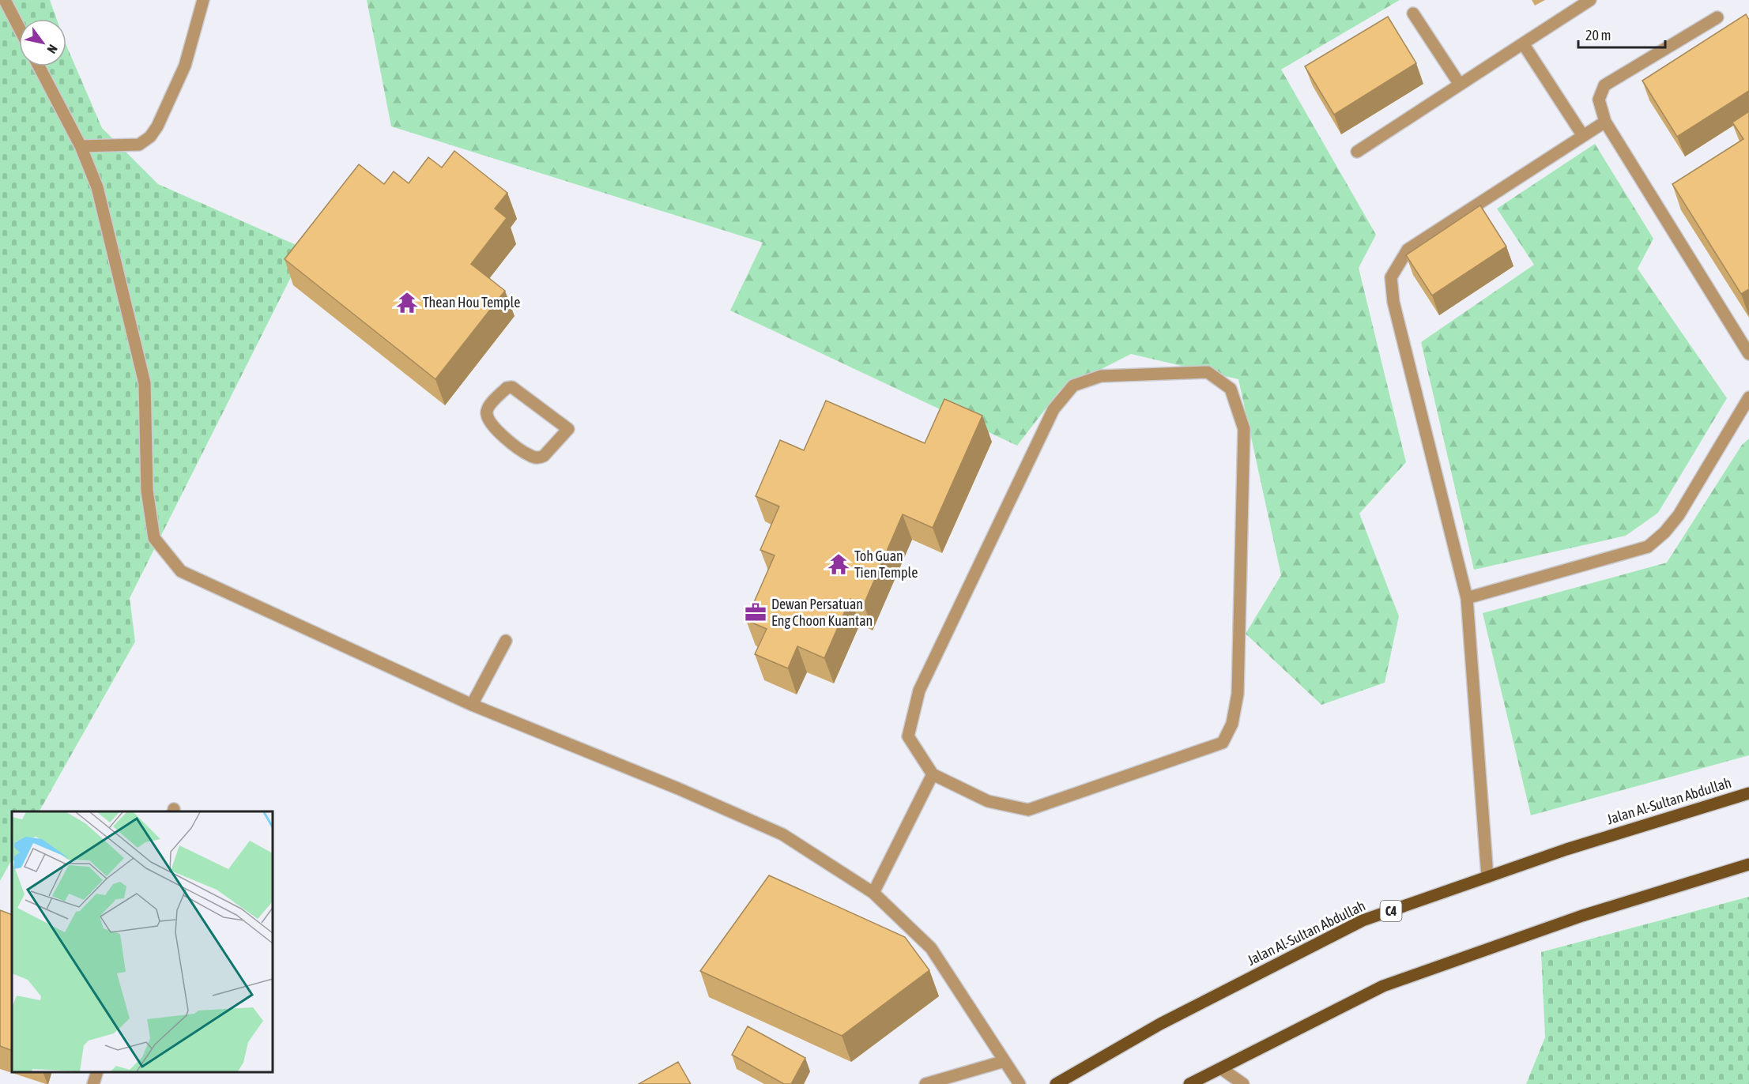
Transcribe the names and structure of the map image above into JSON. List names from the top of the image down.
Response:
{
  "streets": {
    "main road": ["Jalan Al-Sultan Abdullah", "C4"]
  },
  "places": {
    "temple": ["Thean Hou Temple", "Toh Guan Tien Temple"],
    "office": ["Dewan Persatuan Eng Choon Kuantan"]
  },
  "scale_bar": "20 m",
  "north": "bottom right"
}
